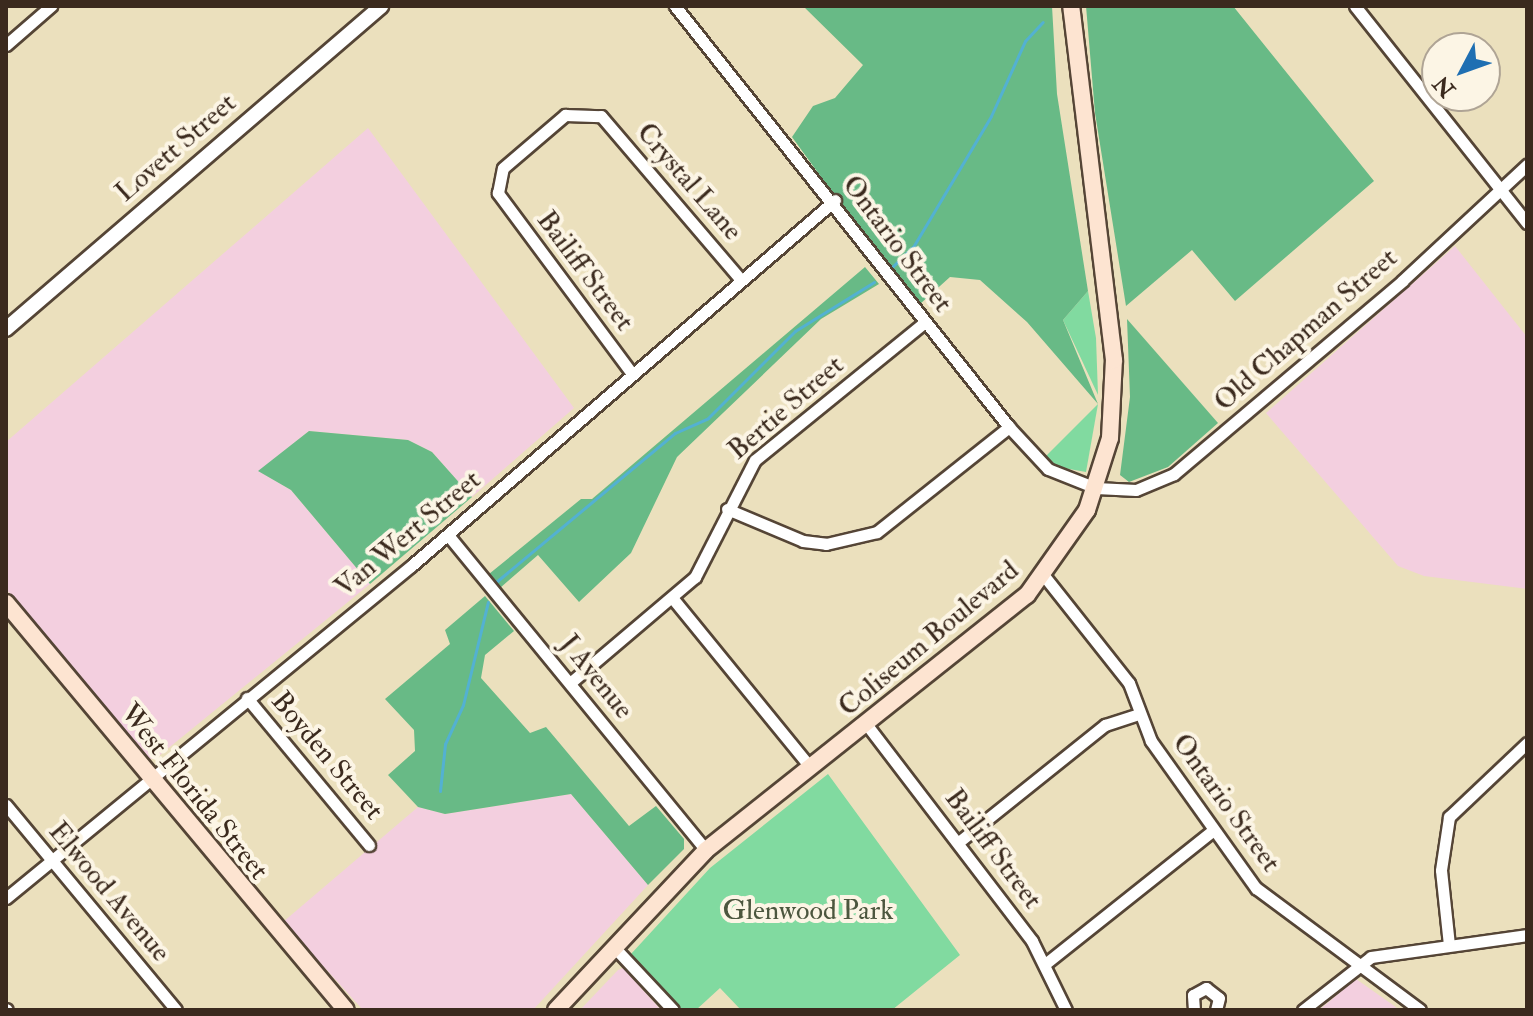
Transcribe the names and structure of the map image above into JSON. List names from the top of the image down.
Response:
{
  "streets": {
    "main road": ["Coliseum Boulevard", "West Florida Street"],
    "street": [
      "Lovett Street",
      "Crystal Lane",
      "Ontario Street",
      "Bailiff Street",
      "Old Chapman Street",
      "Bertie Street",
      "Van Wert Street",
      "J Avenue",
      "Boyden Street",
      "Elwood Avenue"
    ]
  },
  "crossings": [
    ["Crystal Lane", "Bailiff Street"],
    ["Crystal Lane", "Van Wert Street"],
    ["Ontario Street", "Old Chapman Street"],
    ["Ontario Street", "Bertie Street"],
    ["Ontario Street", "Van Wert Street"],
    ["Ontario Street", "Coliseum Boulevard"],
    ["Bailiff Street", "Van Wert Street"],
    ["Bailiff Street", "Coliseum Boulevard"],
    ["Old Chapman Street", "Coliseum Boulevard"],
    ["Bertie Street", "J Avenue"],
    ["Van Wert Street", "J Avenue"],
    ["Van Wert Street", "Boyden Street"],
    ["Van Wert Street", "West Florida Street"],
    ["Van Wert Street", "Elwood Avenue"],
    ["Coliseum Boulevard", "J Avenue"]
  ],
  "parks": ["Glenwood Park"],
  "north": "bottom left"
}
